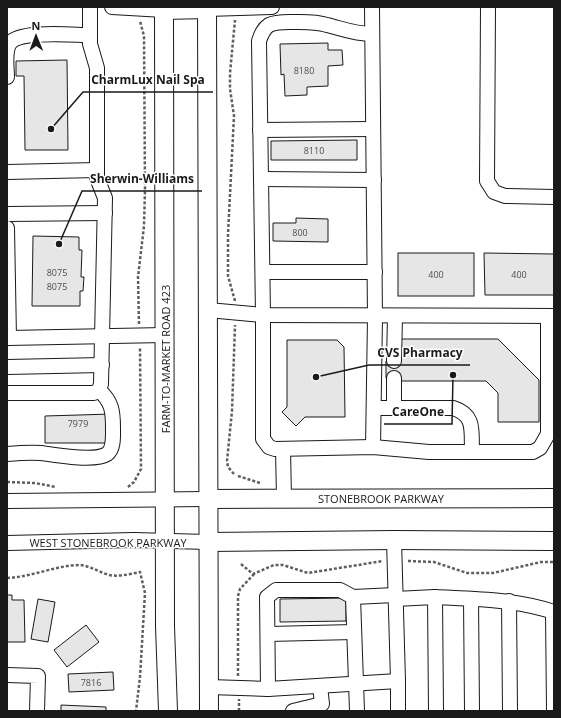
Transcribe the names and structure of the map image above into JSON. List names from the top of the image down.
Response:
{
  "streets": {
    "main road": ["FARM-TO-MARKET ROAD 423", "STONEBROOK PARKWAY"],
    "street": ["WEST STONEBROOK PARKWAY"]
  },
  "crossings": [
    ["FARM-TO-MARKET ROAD 423", "WEST STONEBROOK PARKWAY"]
  ],
  "places": [
    "CharmLux Nail Spa",
    "Sherwin-Williams",
    "CareOne",
    "CVS Pharmacy"
  ],
  "house_numbers": [
    "8180",
    "8110",
    "800",
    "8075",
    "400",
    "400",
    "8075",
    "7979",
    "7816"
  ],
  "north": "top"
}
